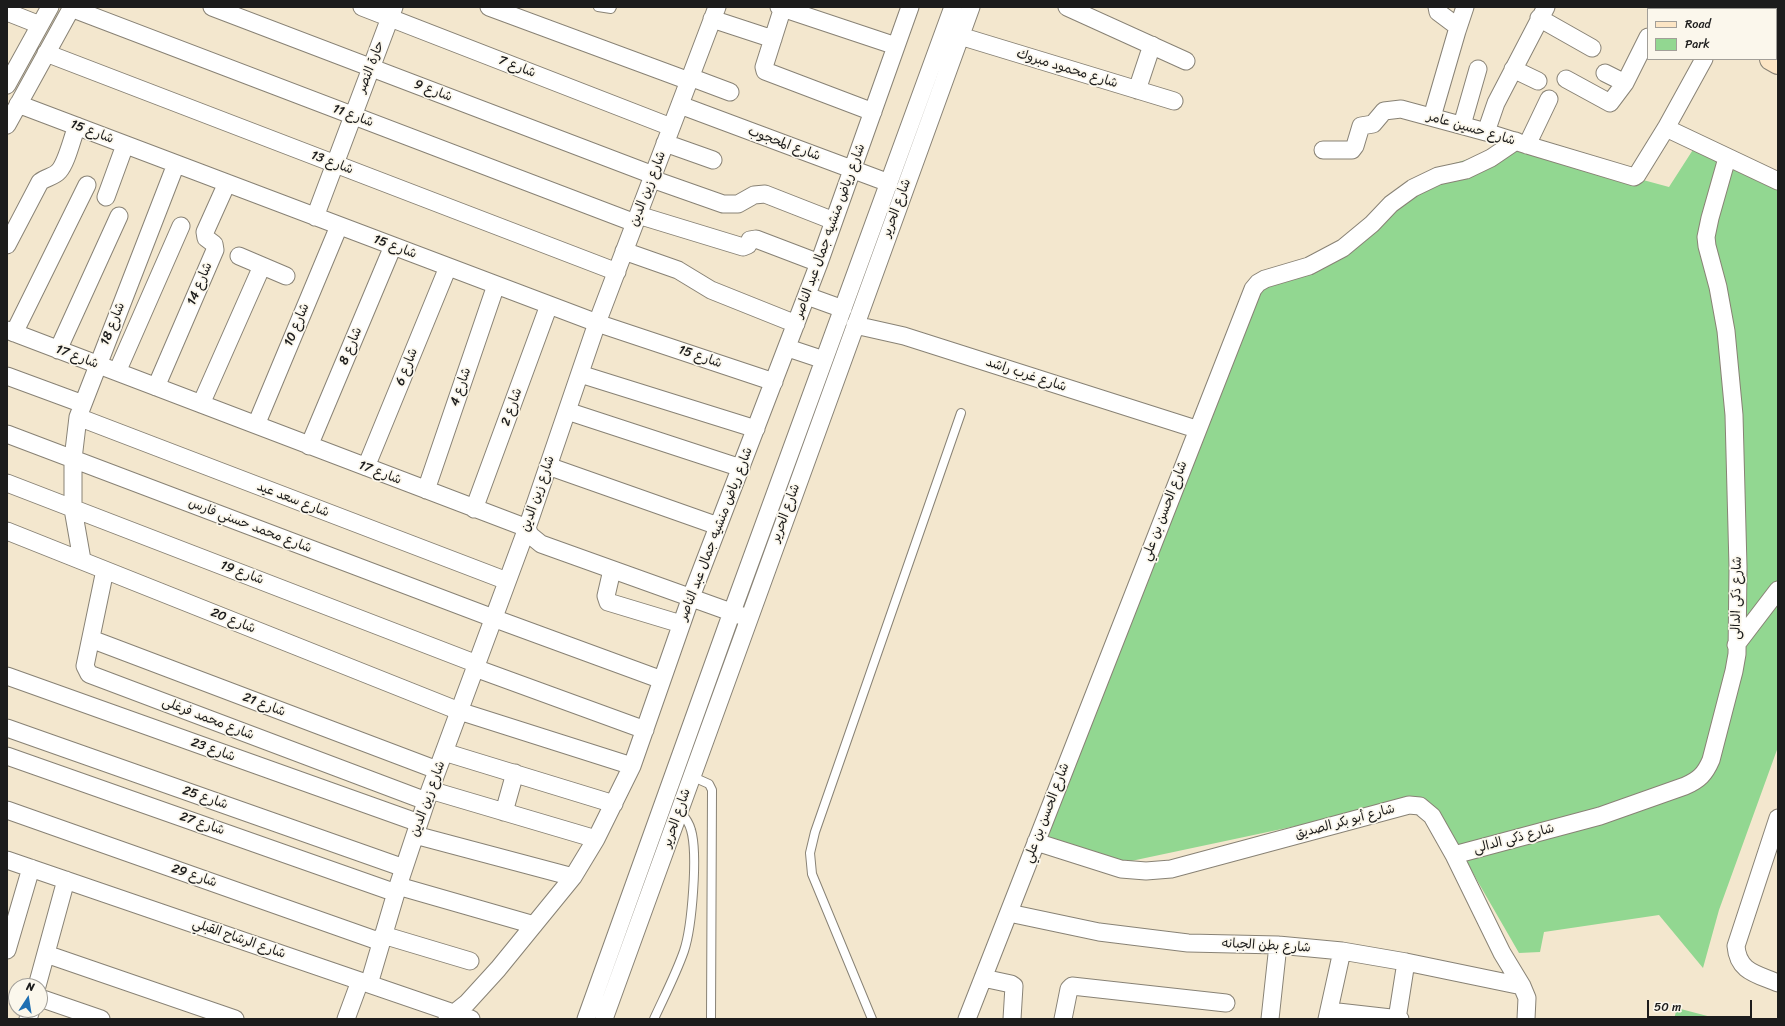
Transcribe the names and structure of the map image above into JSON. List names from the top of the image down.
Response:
{
  "streets": {
    "street": [
      "حارة النصر",
      "شارع 7",
      "شارع محمود مبروك",
      "شارع 9",
      "شارع 11",
      "شارع حسين عامر",
      "شارع 15",
      "شارع المحجوب",
      "شارع 13",
      "شارع زين الدين",
      "شارع الحرير",
      "شارع رياض منشيه جمال عبد الناصر",
      "شارع 14",
      "شارع 18",
      "شارع 10",
      "شارع 8",
      "شارع 17",
      "شارع 6",
      "شارع غرب راشد",
      "شارع 4",
      "شارع 2",
      "شارع سعد عيد",
      "شارع الحسن بن علي",
      "شارع محمد حسني فارس",
      "شارع 19",
      "شارع ذكى الدالى",
      "شارع 20",
      "شارع 21",
      "شارع محمد فرغلى",
      "شارع 23",
      "شارع 25",
      "شارع أبو بكر الصديق",
      "شارع 27",
      "شارع 29",
      "شارع الرشاح القبلي",
      "شارع بطن الجبانه"
    ]
  },
  "crossings": [
    ["حارة النصر", "شارع 7"],
    ["حارة النصر", "شارع 9"],
    ["حارة النصر", "شارع 11"],
    ["حارة النصر", "شارع 15"],
    ["حارة النصر", "شارع 13"],
    ["شارع 7", "شارع زين الدين"],
    ["شارع محمود مبروك", "شارع الحرير"],
    ["شارع 9", "شارع زين الدين"],
    ["شارع 9", "شارع رياض منشيه جمال عبد الناصر"],
    ["شارع 11", "شارع زين الدين"],
    ["شارع 11", "شارع رياض منشيه جمال عبد الناصر"],
    ["شارع حسين عامر", "شارع الحسن بن علي"],
    ["شارع 15", "شارع زين الدين"],
    ["شارع 15", "شارع رياض منشيه جمال عبد الناصر"],
    ["شارع 15", "شارع 14"],
    ["شارع 15", "شارع 18"],
    ["شارع 15", "شارع 10"],
    ["شارع 15", "شارع 8"],
    ["شارع 15", "شارع 6"],
    ["شارع 15", "شارع 4"],
    ["شارع 15", "شارع 2"],
    ["شارع المحجوب", "شارع زين الدين"],
    ["شارع المحجوب", "شارع الحرير"],
    ["شارع المحجوب", "شارع رياض منشيه جمال عبد الناصر"],
    ["شارع 13", "شارع زين الدين"],
    ["شارع زين الدين", "شارع 17"],
    ["شارع زين الدين", "شارع سعد عيد"],
    ["شارع زين الدين", "شارع محمد حسني فارس"],
    ["شارع زين الدين", "شارع 19"],
    ["شارع زين الدين", "شارع 20"],
    ["شارع زين الدين", "شارع 21"],
    ["شارع زين الدين", "شارع محمد فرغلى"],
    ["شارع زين الدين", "شارع 23"],
    ["شارع زين الدين", "شارع 25"],
    ["شارع زين الدين", "شارع 27"],
    ["شارع زين الدين", "شارع 29"],
    ["شارع زين الدين", "شارع الرشاح القبلي"],
    ["شارع الحرير", "شارع 17"],
    ["شارع الحرير", "شارع غرب راشد"],
    ["شارع رياض منشيه جمال عبد الناصر", "شارع 17"],
    ["شارع رياض منشيه جمال عبد الناصر", "شارع محمد حسني فارس"],
    ["شارع رياض منشيه جمال عبد الناصر", "شارع 19"],
    ["شارع رياض منشيه جمال عبد الناصر", "شارع 20"],
    ["شارع رياض منشيه جمال عبد الناصر", "شارع محمد فرغلى"],
    ["شارع رياض منشيه جمال عبد الناصر", "شارع 23"],
    ["شارع رياض منشيه جمال عبد الناصر", "شارع 27"],
    ["شارع رياض منشيه جمال عبد الناصر", "شارع الرشاح القبلي"],
    ["شارع 14", "شارع 17"],
    ["شارع 18", "شارع 17"],
    ["شارع 18", "شارع سعد عيد"],
    ["شارع 18", "شارع محمد حسني فارس"],
    ["شارع 18", "شارع 19"],
    ["شارع 18", "شارع 20"],
    ["شارع 10", "شارع 17"],
    ["شارع 8", "شارع 17"],
    ["شارع 17", "شارع 6"],
    ["شارع 17", "شارع 4"],
    ["شارع 17", "شارع 2"],
    ["شارع غرب راشد", "شارع الحسن بن علي"],
    ["شارع الحسن بن علي", "شارع أبو بكر الصديق"],
    ["شارع الحسن بن علي", "شارع بطن الجبانه"],
    ["شارع ذكى الدالى", "شارع أبو بكر الصديق"],
    ["شارع 20", "شارع محمد فرغلى"],
    ["شارع 21", "شارع محمد فرغلى"],
    ["شارع أبو بكر الصديق", "شارع بطن الجبانه"]
  ],
  "legend": ["Road", "Park"],
  "scale_bar": "50 m",
  "north": "top"
}
